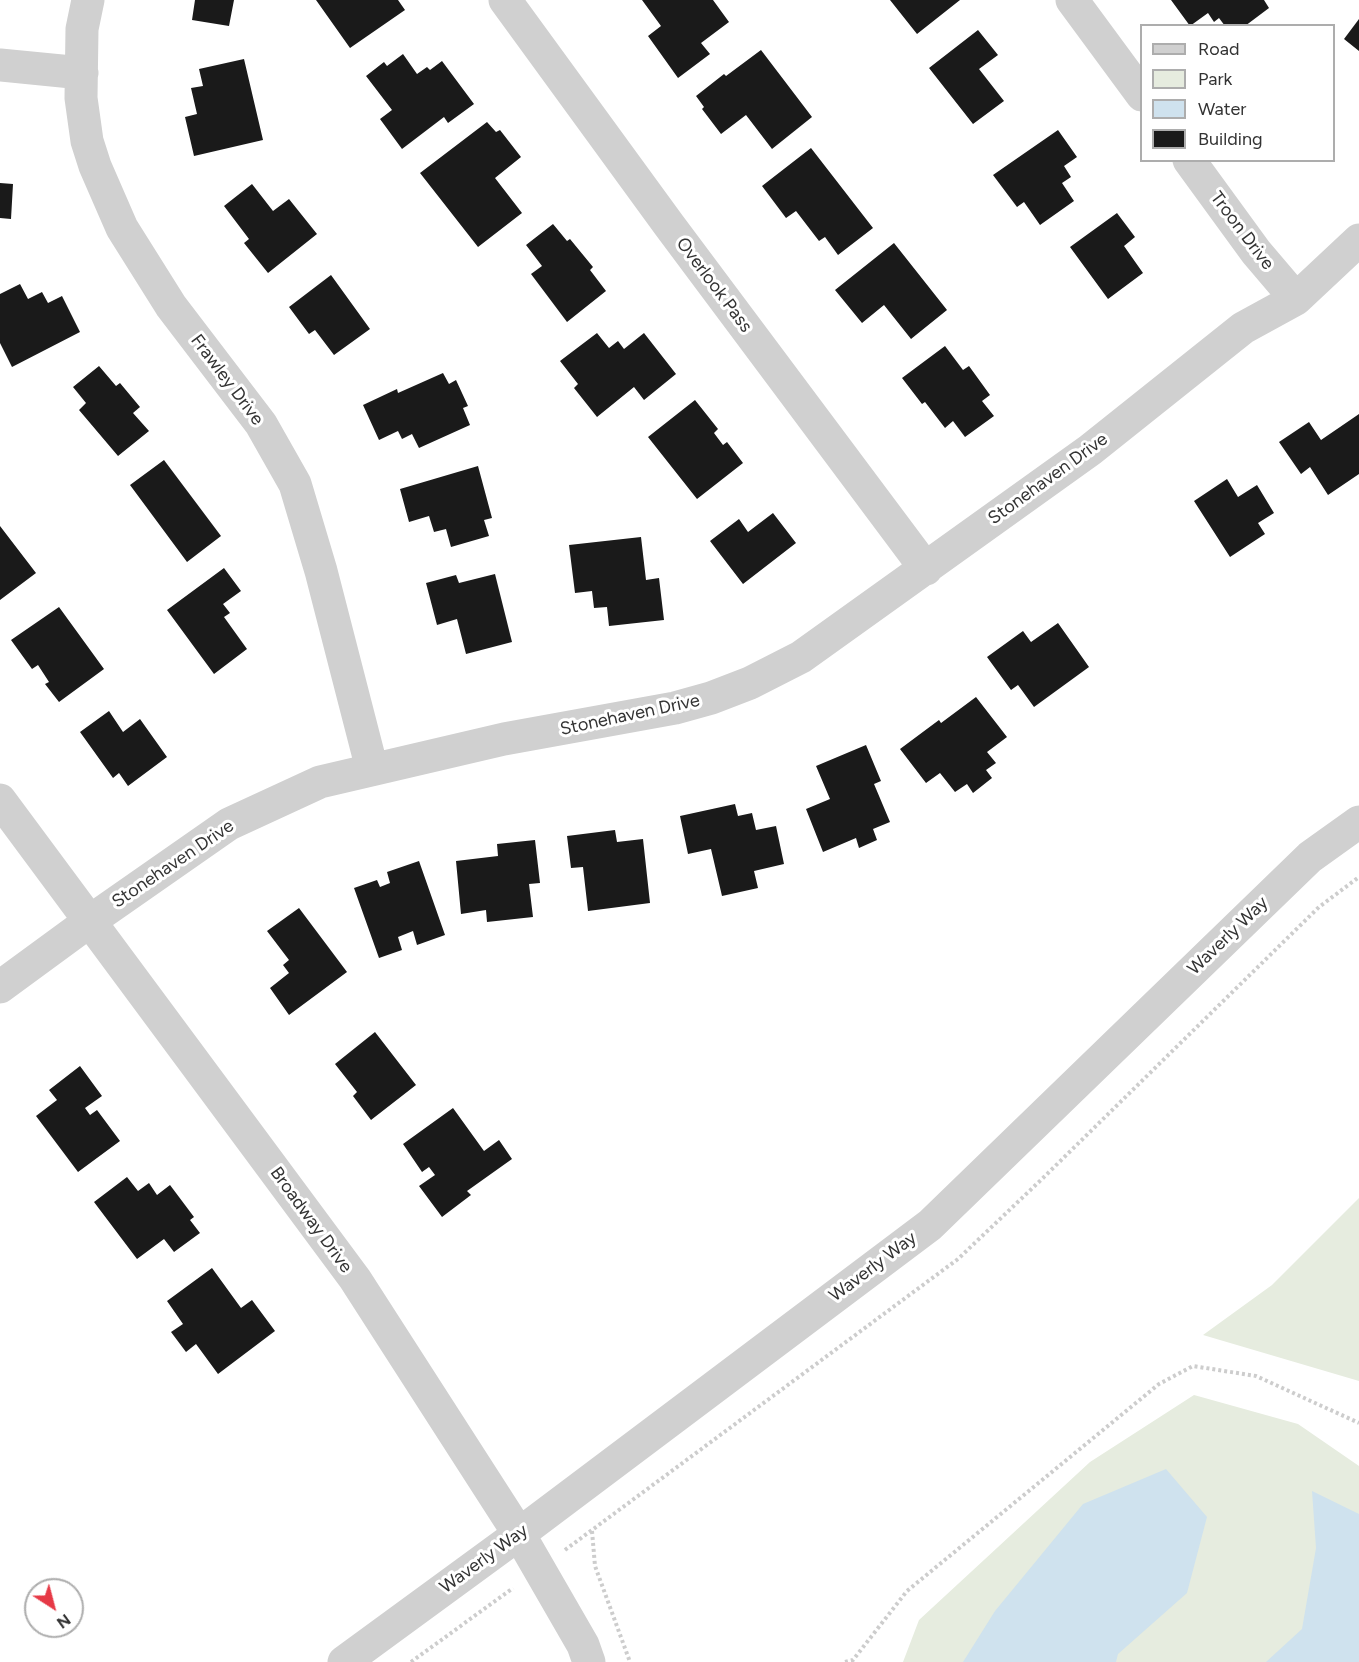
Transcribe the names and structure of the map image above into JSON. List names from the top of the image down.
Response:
{
  "streets": {
    "street": [
      "Troon Drive",
      "Overlook Pass",
      "Frawley Drive",
      "Stonehaven Drive",
      "Waverly Way",
      "Broadway Drive"
    ]
  },
  "crossings": [
    ["Troon Drive", "Stonehaven Drive"],
    ["Overlook Pass", "Stonehaven Drive"],
    ["Frawley Drive", "Stonehaven Drive"],
    ["Stonehaven Drive", "Broadway Drive"],
    ["Waverly Way", "Broadway Drive"]
  ],
  "legend": [
    "Road",
    "Park",
    "Water",
    "Building"
  ],
  "north": "bottom right"
}
